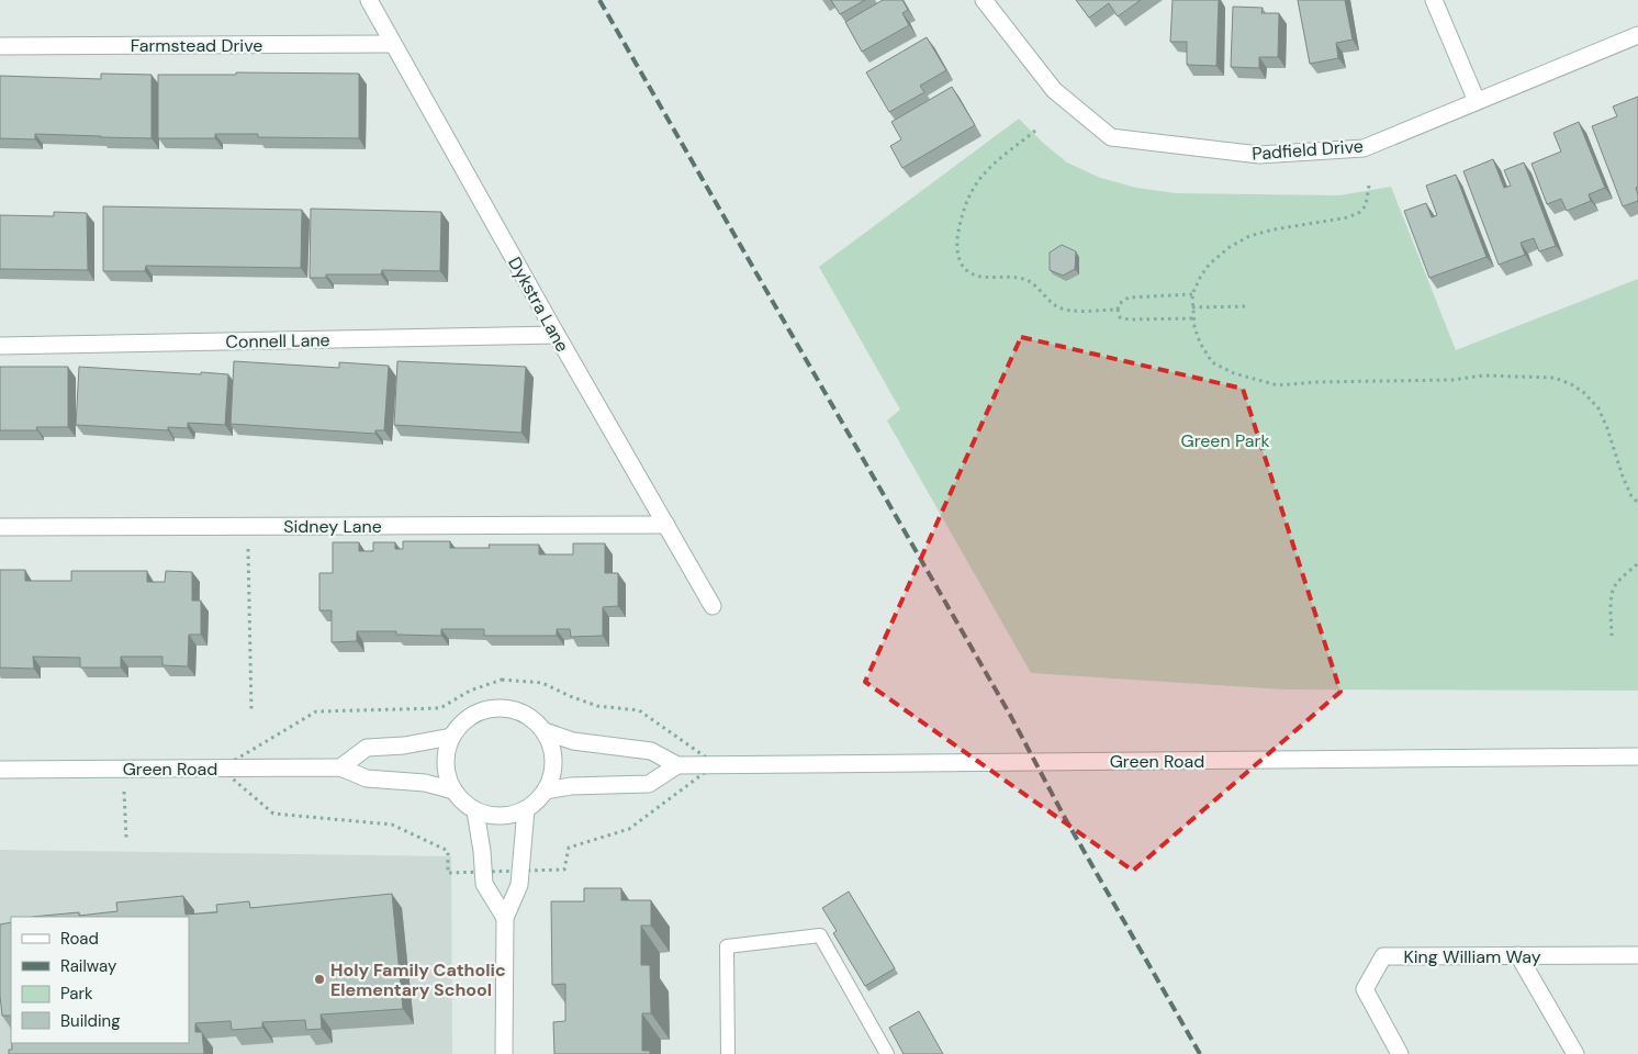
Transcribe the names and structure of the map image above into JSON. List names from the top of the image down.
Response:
{
  "streets": {
    "street": [
      "Farmstead Drive",
      "Padfield Drive",
      "Dykstra Lane",
      "Connell Lane",
      "Sidney Lane",
      "Green Road",
      "King William Way"
    ]
  },
  "crossings": [
    ["Farmstead Drive", "Dykstra Lane"],
    ["Dykstra Lane", "Connell Lane"],
    ["Dykstra Lane", "Sidney Lane"]
  ],
  "parks": ["Green Park"],
  "places": ["Holy Family Catholic Elementary School"],
  "legend": [
    "Road",
    "Railway",
    "Park",
    "Building"
  ]
}
